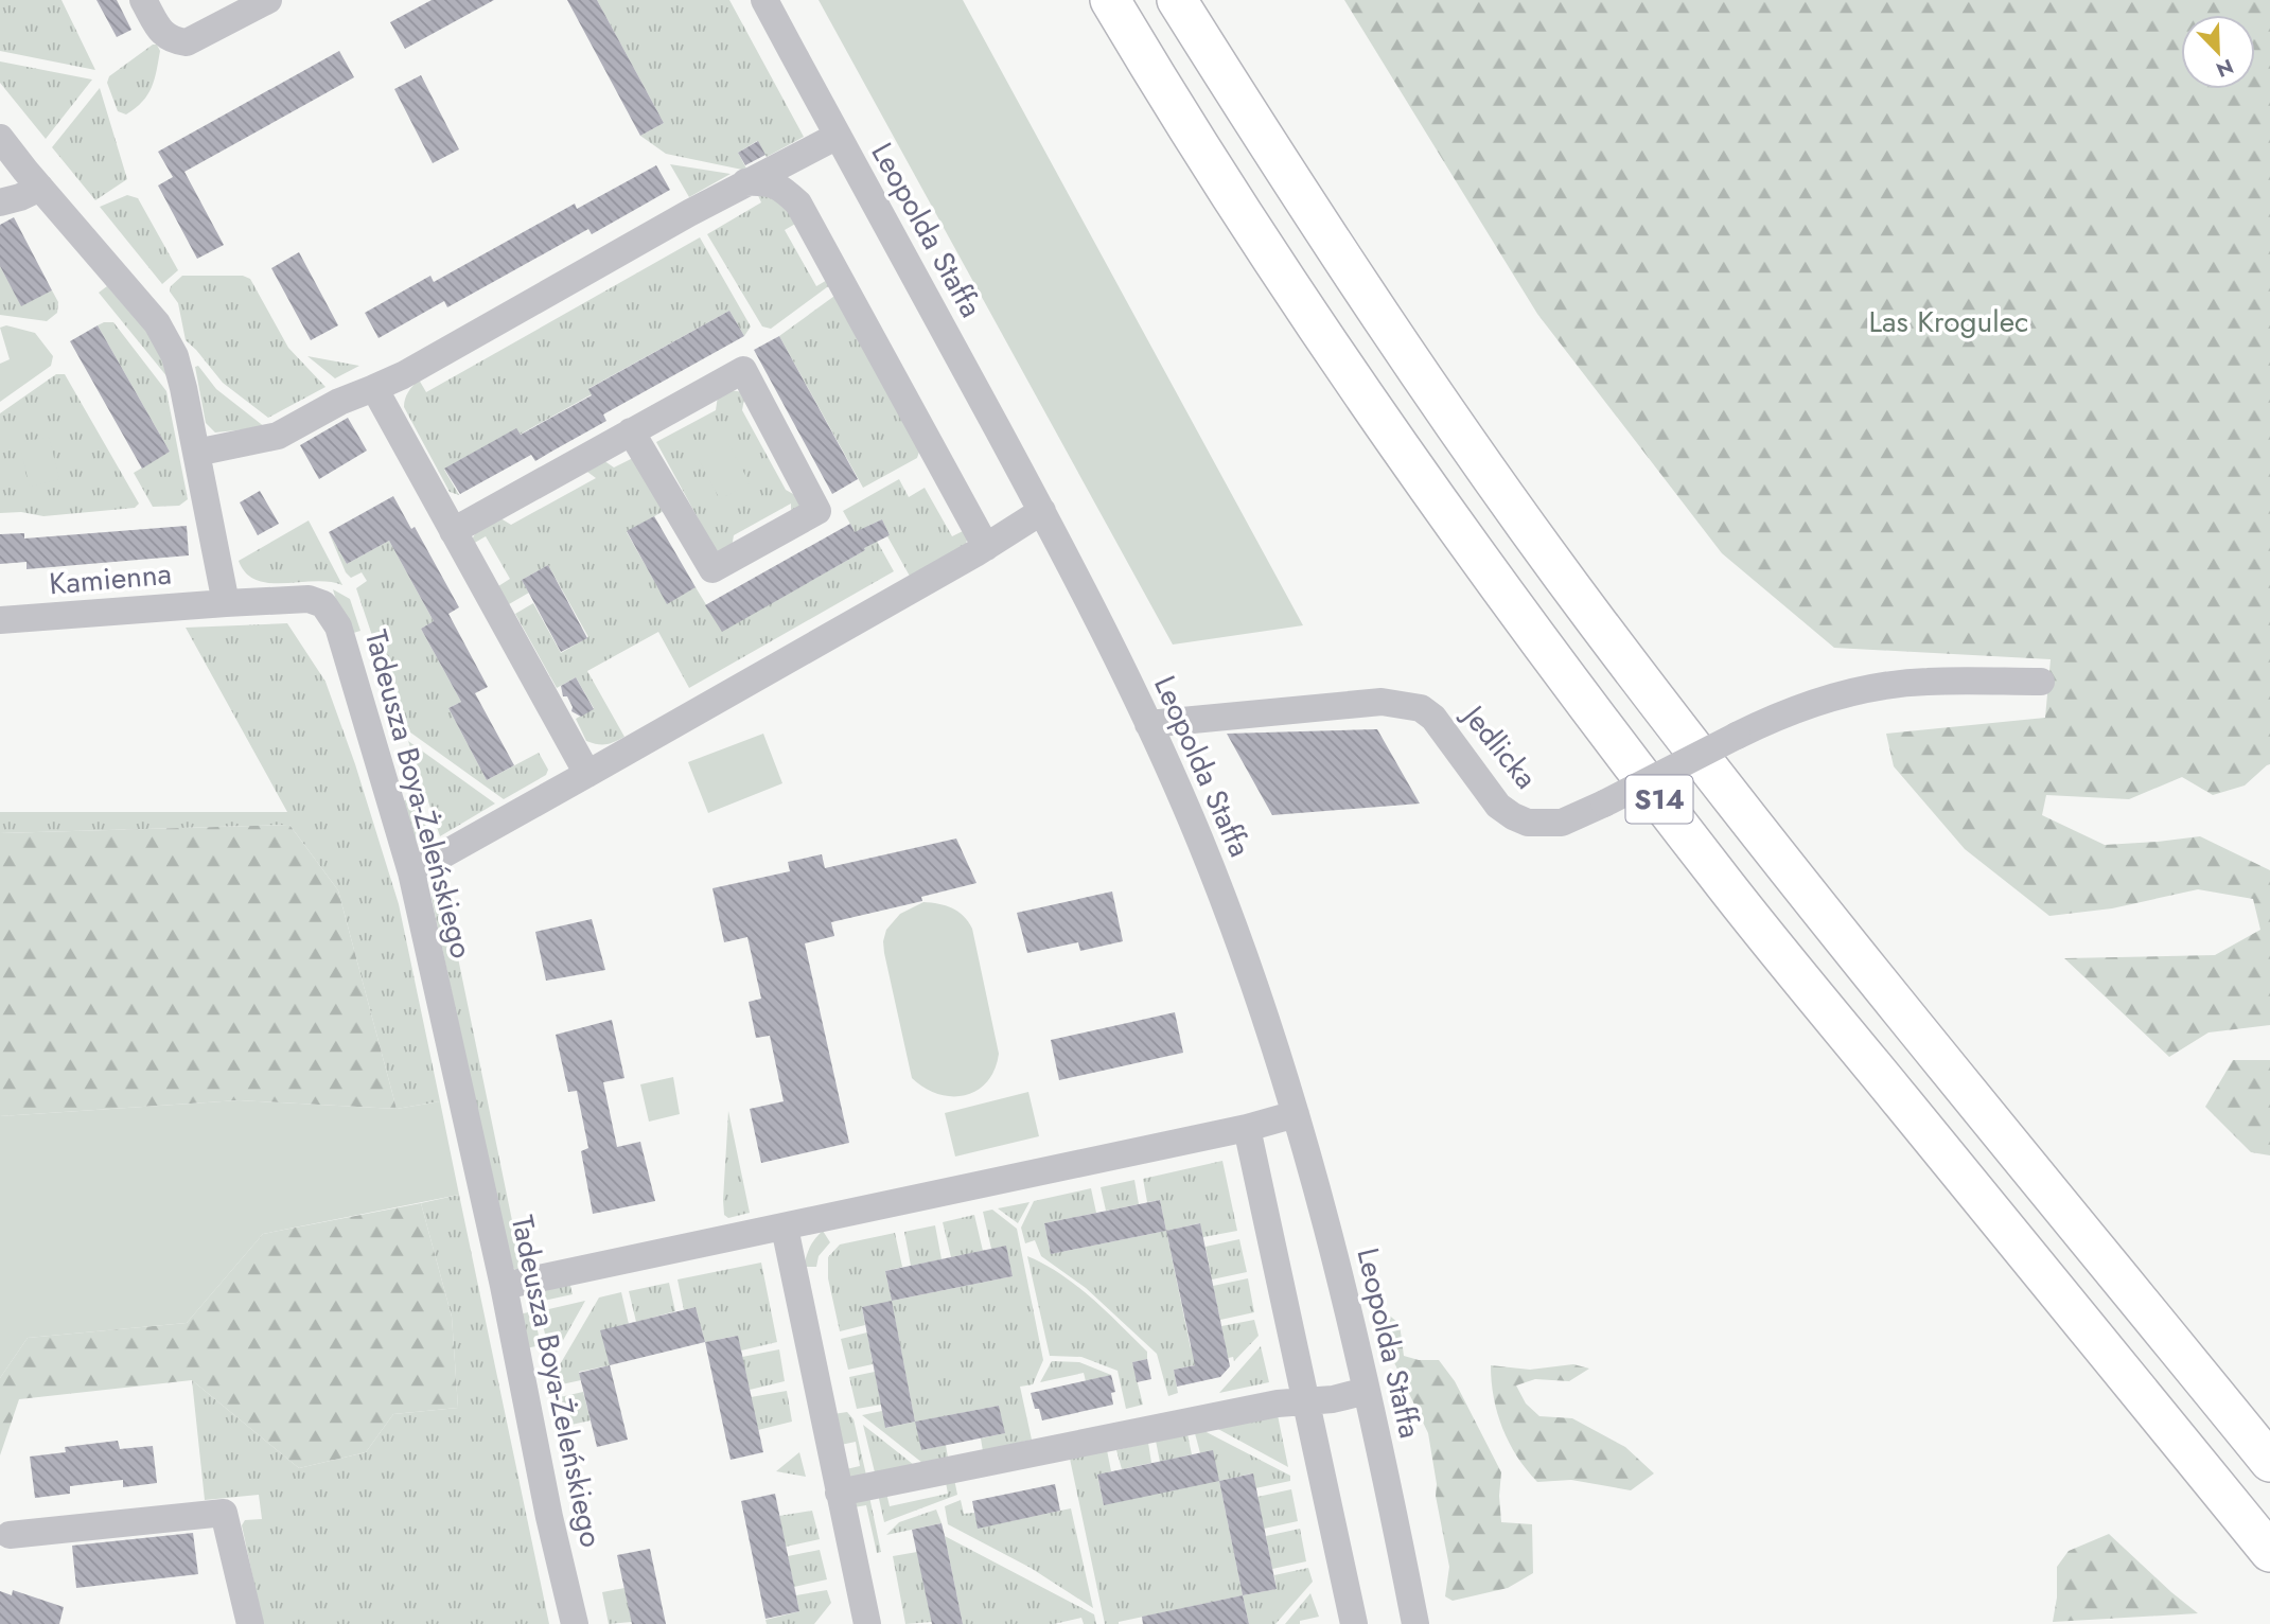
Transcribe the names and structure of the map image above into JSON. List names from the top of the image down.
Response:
{
  "streets": {
    "highway": ["S14"],
    "street": [
      "Leopolda Staffa",
      "Kamienna",
      "Jedlicka",
      "Tadeusza Boya-Żeleńskiego"
    ]
  },
  "crossings": [
    ["Leopolda Staffa", "Jedlicka"],
    ["Kamienna", "Tadeusza Boya-Żeleńskiego"]
  ],
  "parks": ["Las Krogulec"],
  "north": "bottom right"
}
